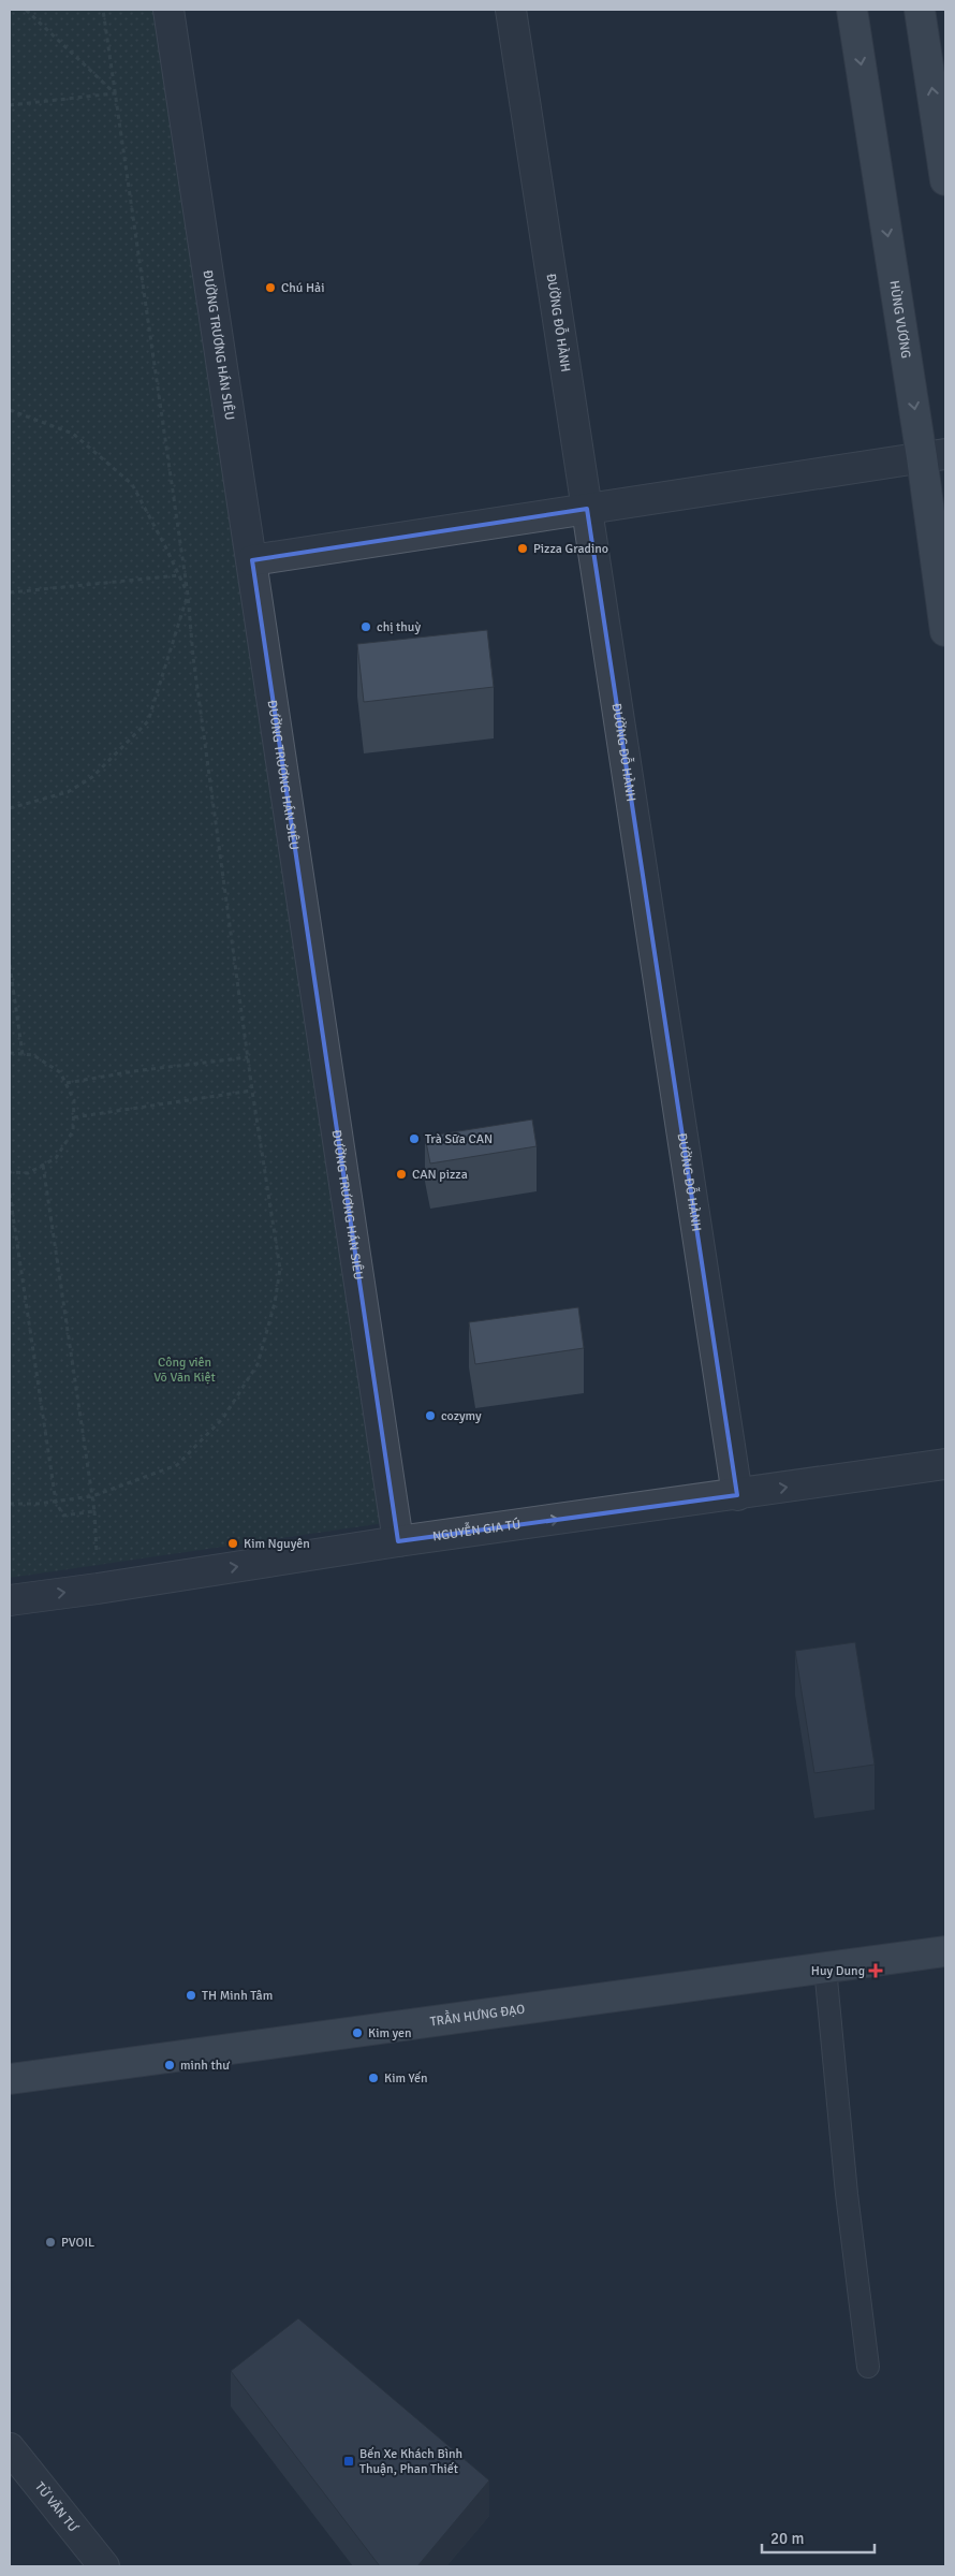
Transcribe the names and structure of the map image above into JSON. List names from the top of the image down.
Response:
{
  "streets": {
    "main road": ["HÙNG VƯƠNG", "TRẦN HƯNG ĐẠO"],
    "street": [
      "ĐƯỜNG ĐỖ HÀNH",
      "ĐƯỜNG TRƯƠNG HÁN SIÊU",
      "NGUYỄN GIA TÚ",
      "TỪ VĂN TƯ"
    ]
  },
  "crossings": [
    ["ĐƯỜNG ĐỖ HÀNH", "NGUYỄN GIA TÚ"],
    ["ĐƯỜNG TRƯƠNG HÁN SIÊU", "NGUYỄN GIA TÚ"]
  ],
  "one_way": ["NGUYỄN GIA TÚ"],
  "parks": ["Công viên Võ Văn Kiệt"],
  "places": {
    "other": [
      "Chú Hải",
      "Pizza Gradino",
      "chị thuỳ",
      "Trà Sữa CAN",
      "CAN pizza",
      "cozymy",
      "Kim Nguyên",
      "TH Minh Tâm",
      "Kim yen",
      "minh thư",
      "Kim Yến",
      "PVOIL"
    ],
    "health": ["Huy Dung"],
    "transit": ["Bến Xe Khách Bình Thuận, Phan Thiết"]
  },
  "scale_bar": "20 m"
}
